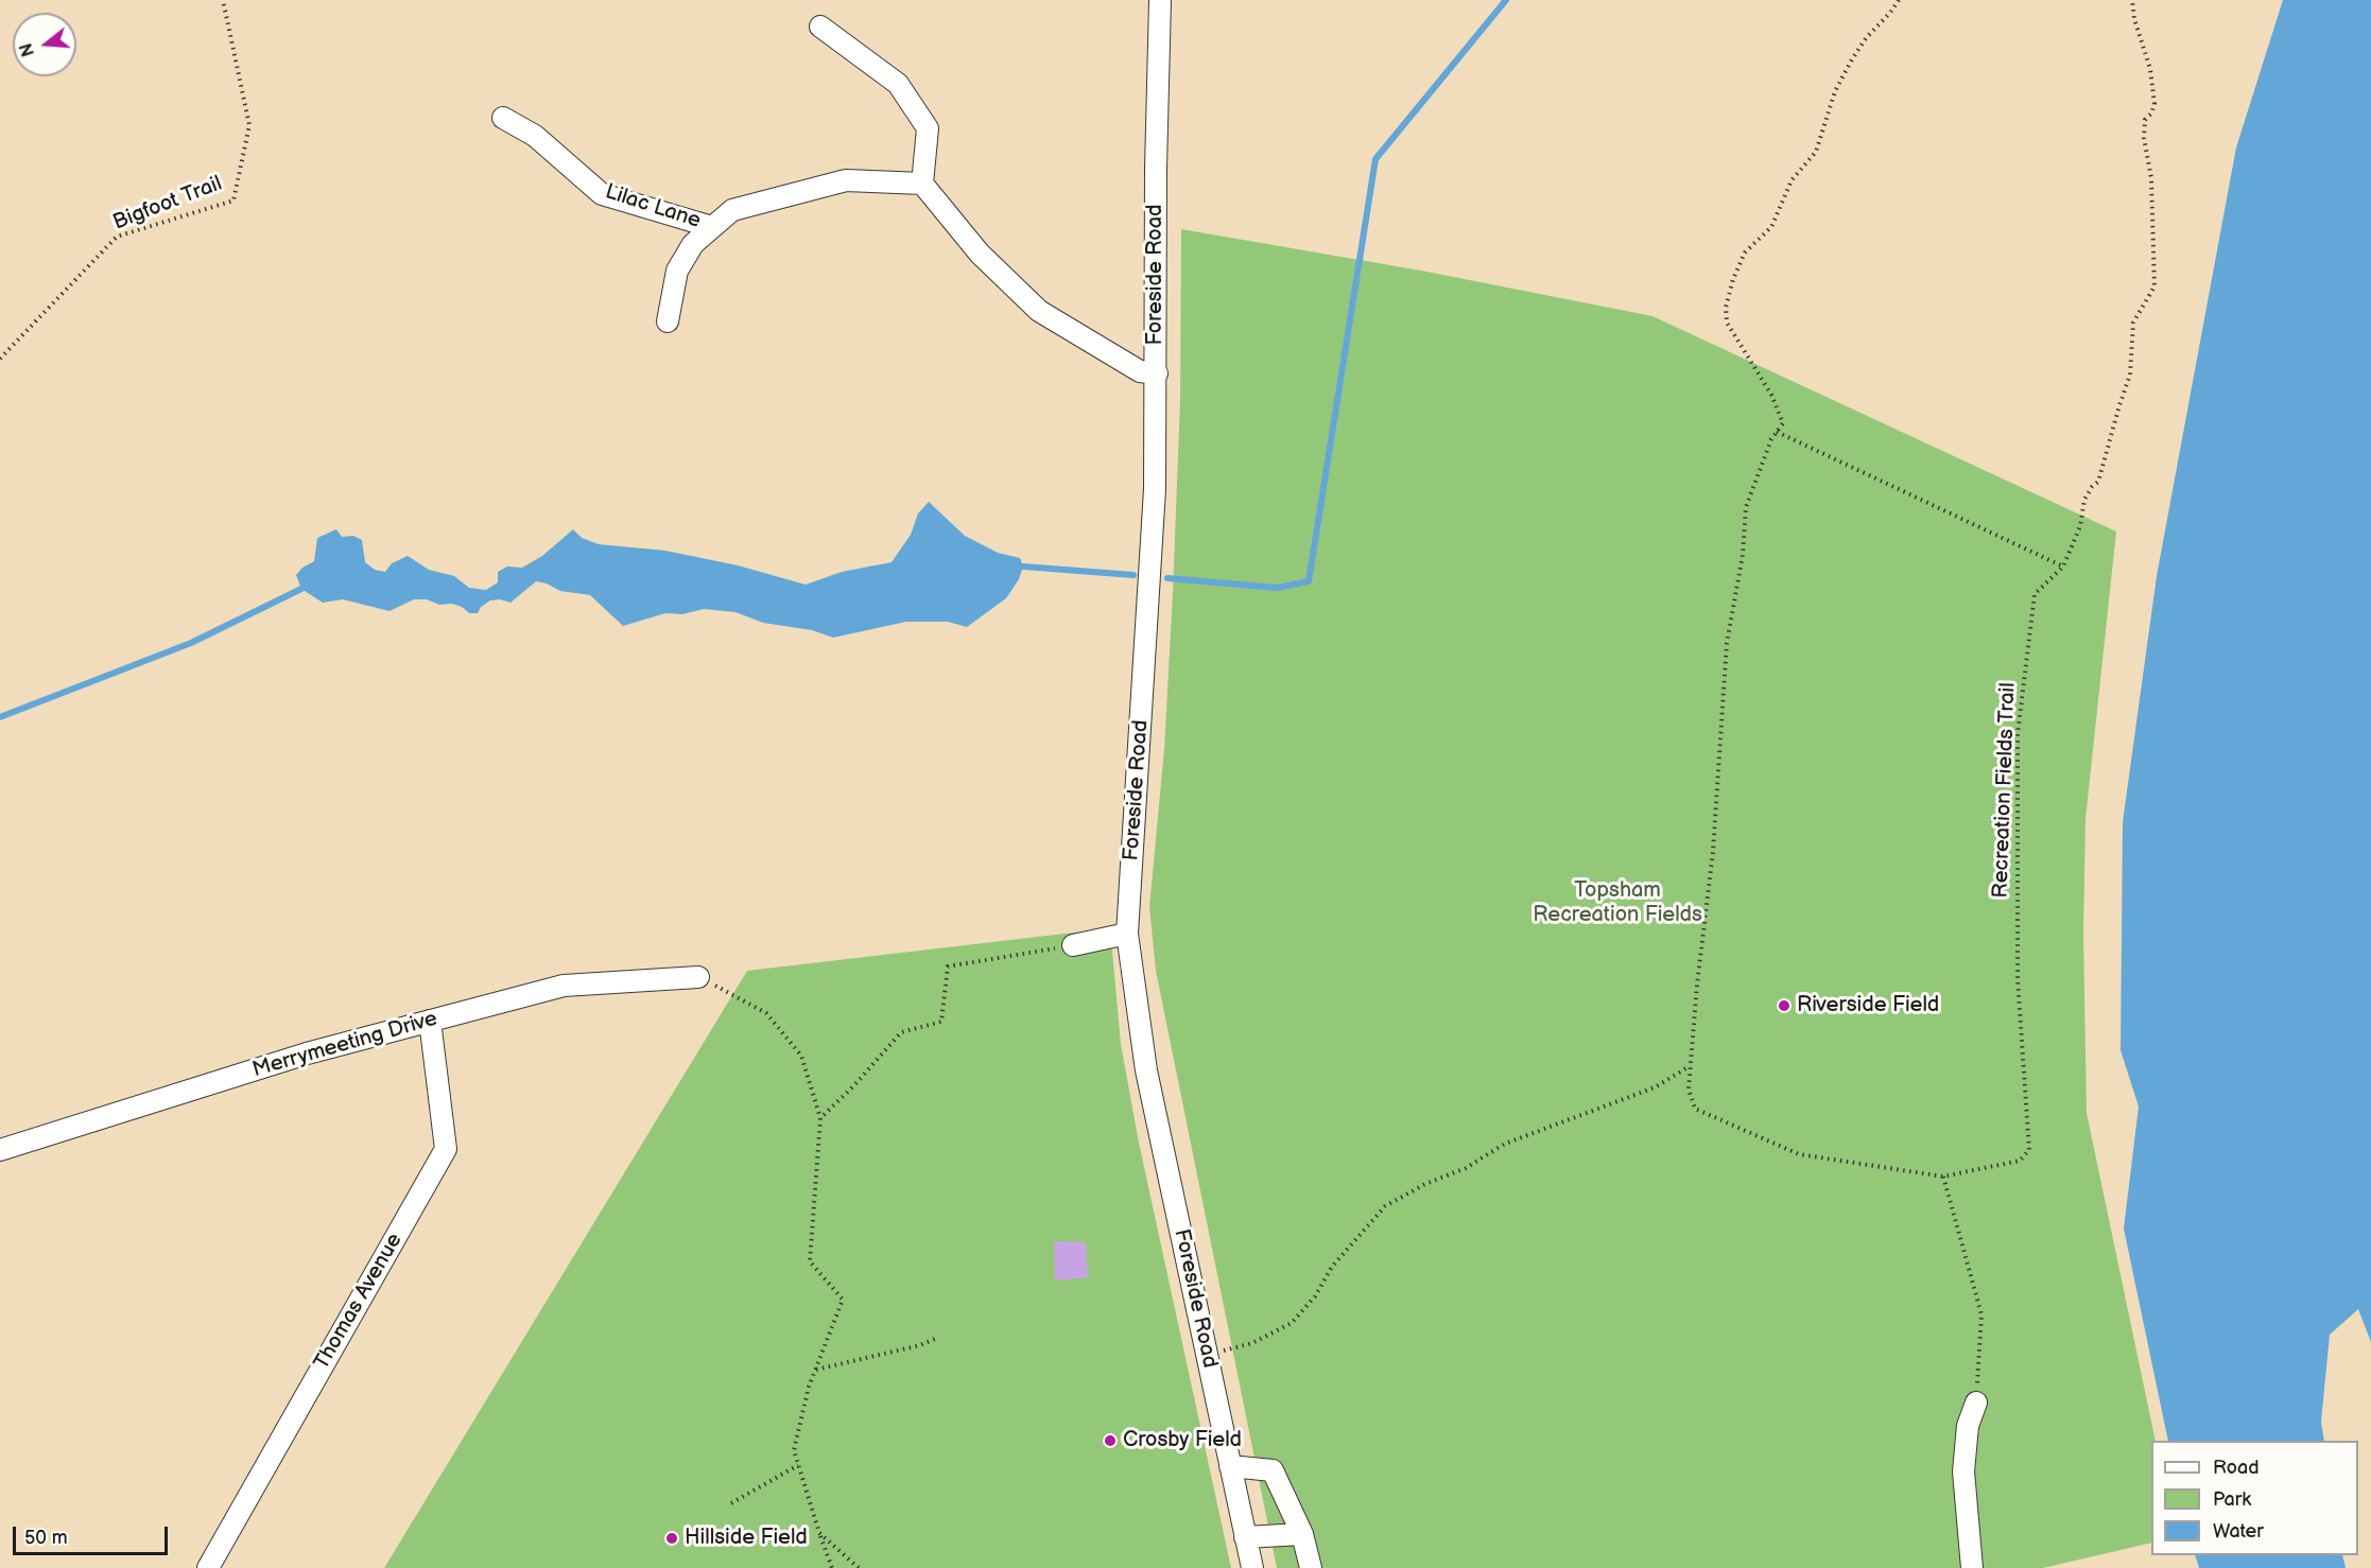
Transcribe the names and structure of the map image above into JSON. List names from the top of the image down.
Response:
{
  "streets": {
    "street": [
      "Lilac Lane",
      "Foreside Road",
      "Merrymeeting Drive",
      "Thomas Avenue"
    ],
    "path": ["Bigfoot Trail", "Recreation Fields Trail"]
  },
  "crossings": [
    ["Merrymeeting Drive", "Thomas Avenue"]
  ],
  "parks": ["Topsham Recreation Fields"],
  "places": ["Riverside Field", "Crosby Field", "Hillside Field"],
  "legend": ["Road", "Park", "Water"],
  "scale_bar": "50 m",
  "north": "left"
}
